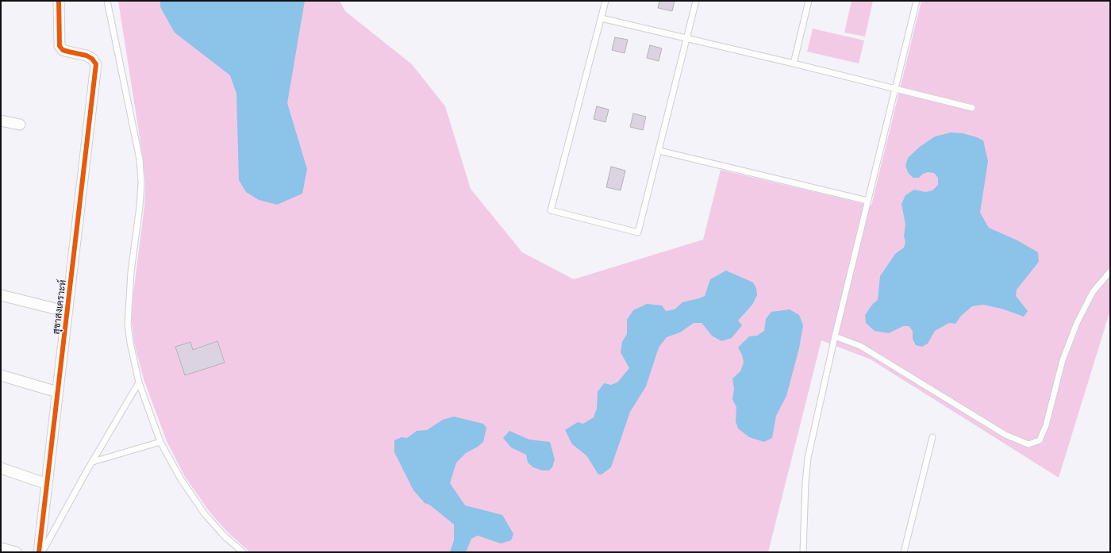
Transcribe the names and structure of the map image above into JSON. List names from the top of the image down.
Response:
{
  "streets": {
    "street": ["สุขาสงเคราะห์"]
  }
}
